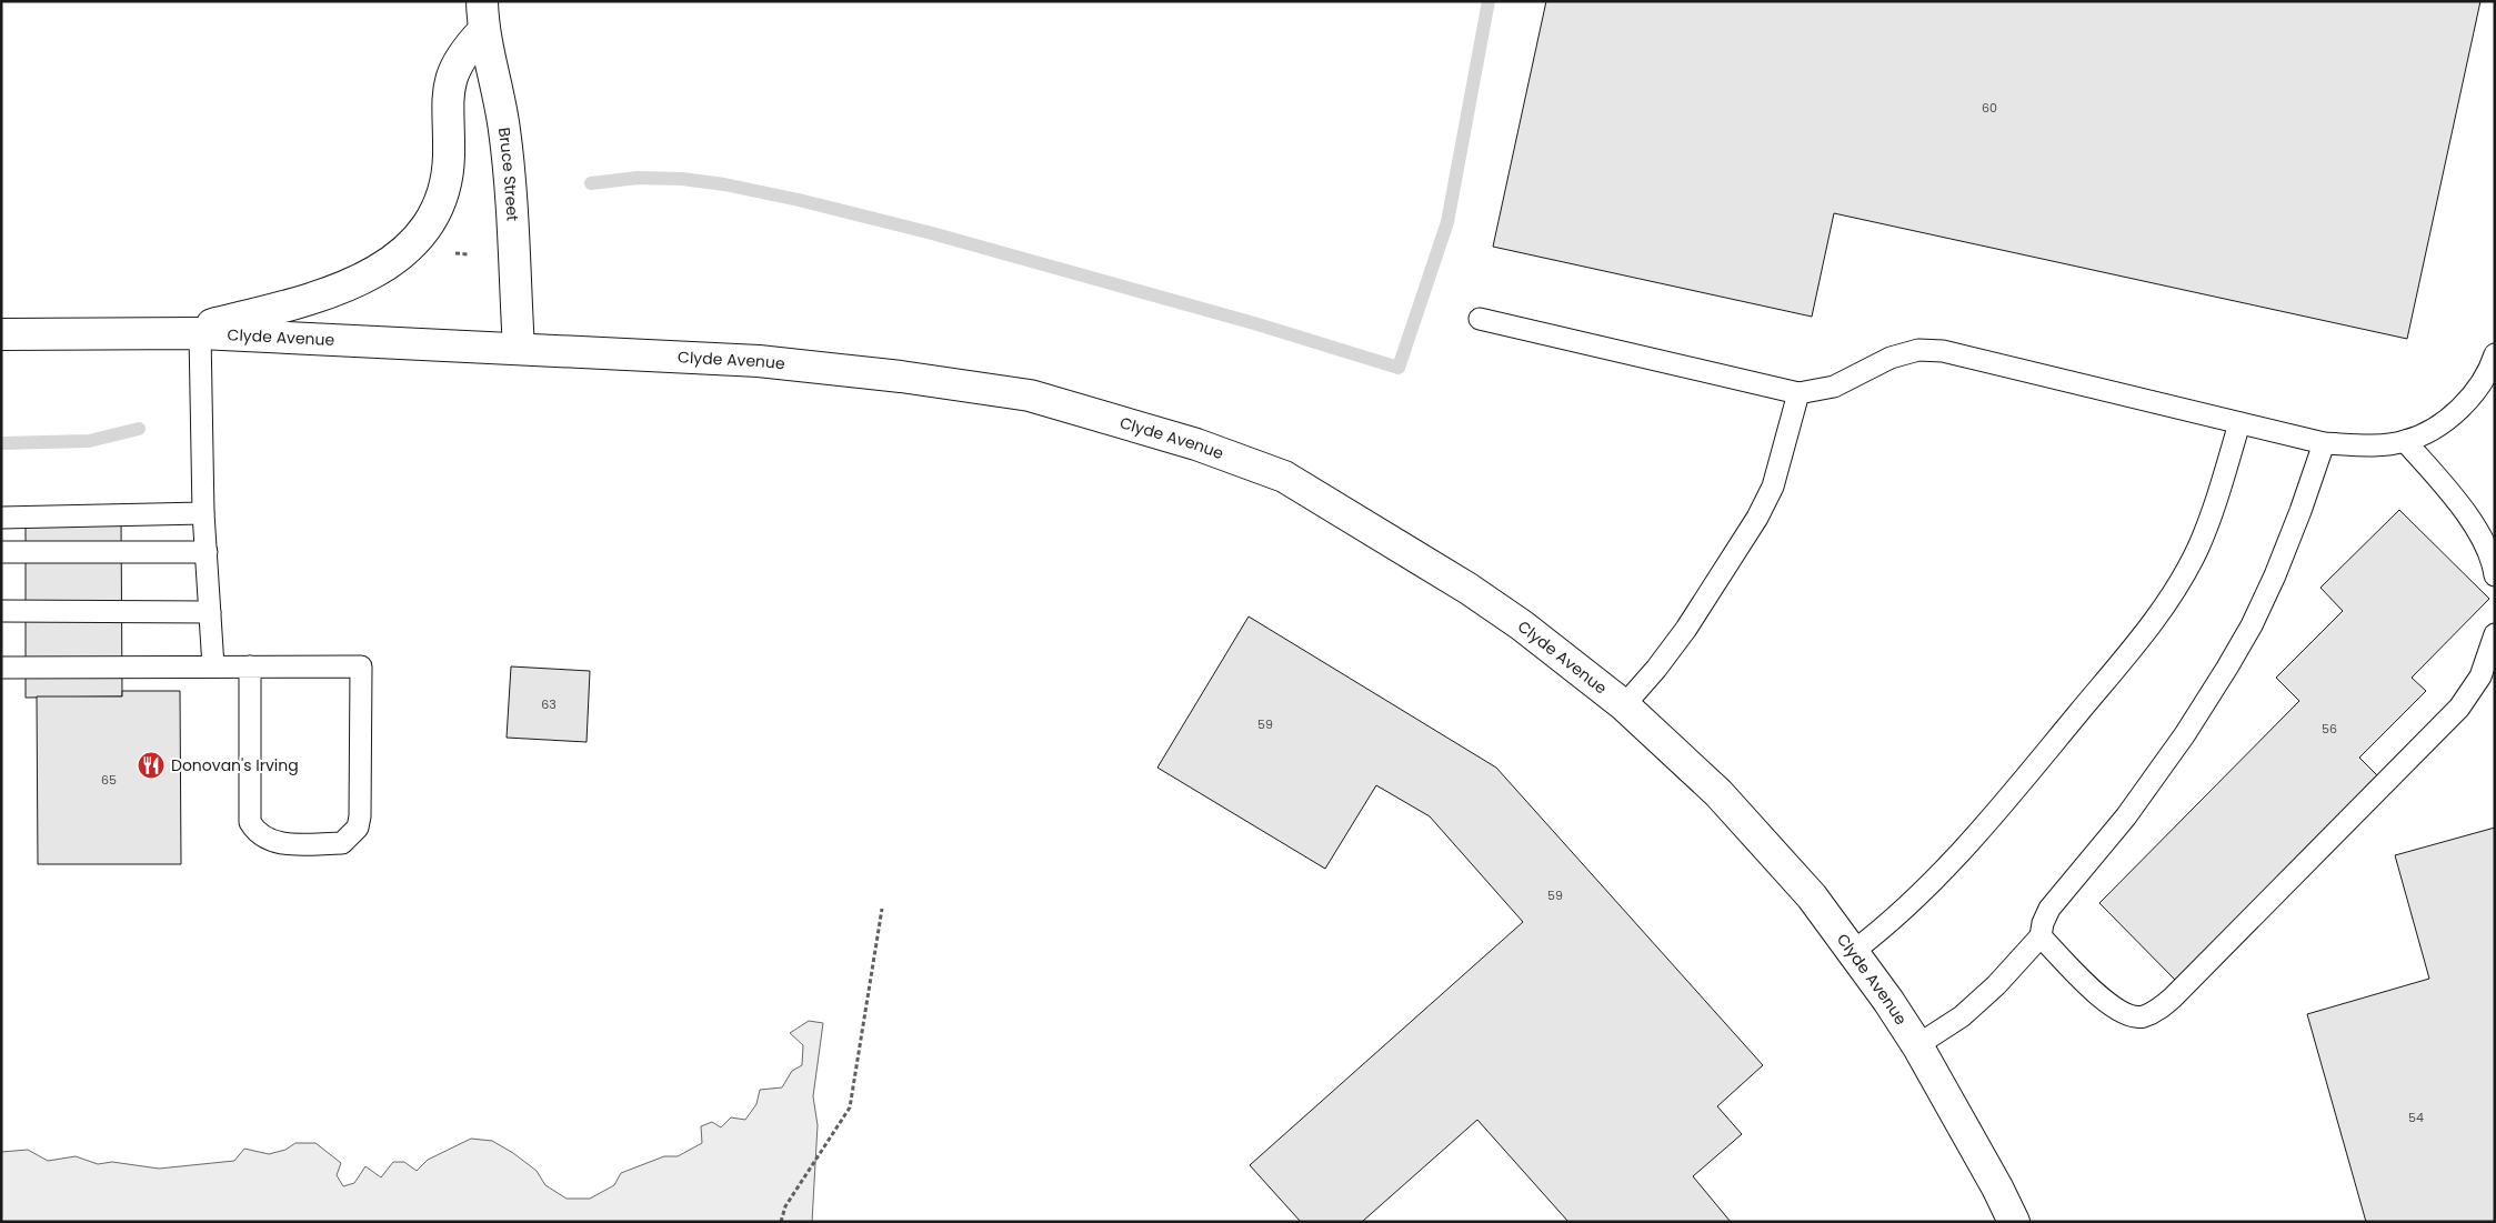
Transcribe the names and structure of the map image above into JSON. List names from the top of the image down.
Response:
{
  "streets": {
    "street": ["Bruce Street", "Clyde Avenue"]
  },
  "crossings": [
    ["Bruce Street", "Clyde Avenue"]
  ],
  "places": {
    "restaurant": ["Donovan's Irving"]
  },
  "house_numbers": [
    "60",
    "63",
    "59",
    "56",
    "65",
    "59",
    "54"
  ]
}
